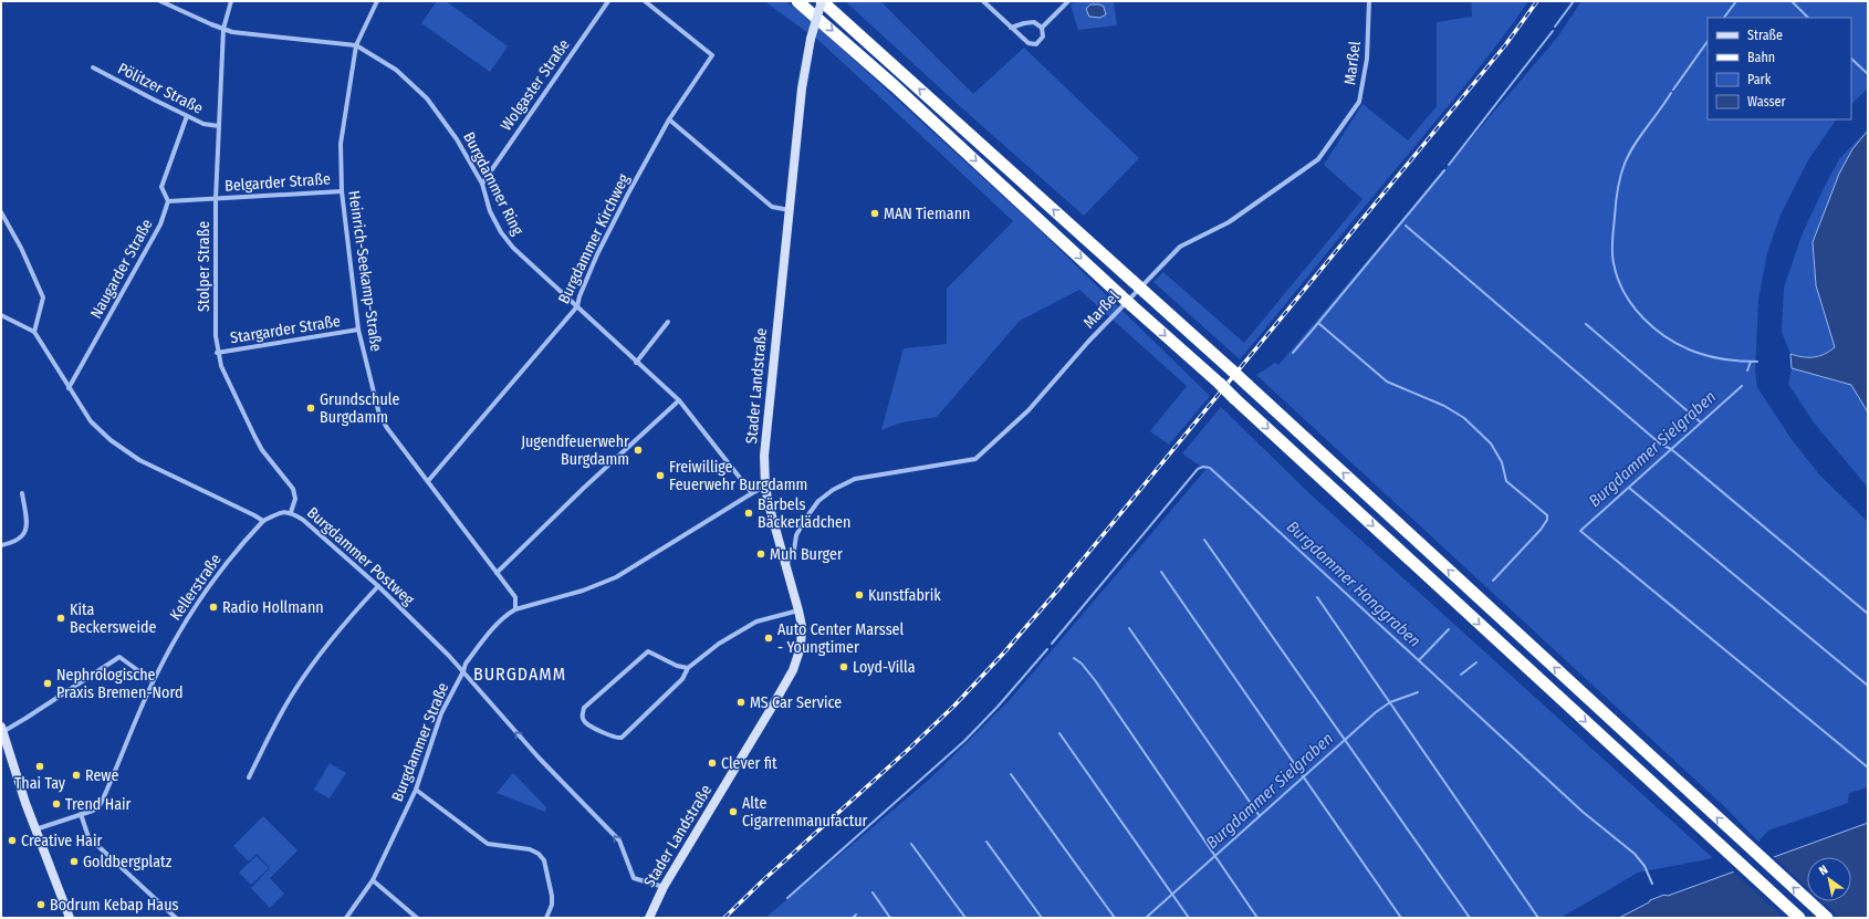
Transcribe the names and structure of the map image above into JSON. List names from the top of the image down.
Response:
{
  "streets": {
    "street": [
      "Marßel",
      "Wolgaster Straße",
      "Pölitzer Straße",
      "Belgarder Straße",
      "Burgdammer Ring",
      "Burgdammer Kirchweg",
      "Stolper Straße",
      "Naugarder Straße",
      "Heinrich-Seekamp-Straße",
      "Stargarder Straße",
      "Stader Landstraße",
      "Burgdammer Postweg",
      "Kellerstraße",
      "Burgdammer Straße"
    ]
  },
  "crossings": [
    ["Marßel", "Stader Landstraße"],
    ["Wolgaster Straße", "Burgdammer Ring"],
    ["Pölitzer Straße", "Stolper Straße"],
    ["Belgarder Straße", "Stolper Straße"],
    ["Belgarder Straße", "Heinrich-Seekamp-Straße"],
    ["Burgdammer Ring", "Burgdammer Kirchweg"],
    ["Burgdammer Ring", "Stolper Straße"],
    ["Burgdammer Ring", "Heinrich-Seekamp-Straße"],
    ["Burgdammer Ring", "Burgdammer Straße"],
    ["Burgdammer Kirchweg", "Heinrich-Seekamp-Straße"],
    ["Stolper Straße", "Stargarder Straße"],
    ["Stolper Straße", "Burgdammer Postweg"],
    ["Heinrich-Seekamp-Straße", "Stargarder Straße"],
    ["Heinrich-Seekamp-Straße", "Burgdammer Straße"],
    ["Stader Landstraße", "Burgdammer Postweg"],
    ["Burgdammer Postweg", "Kellerstraße"],
    ["Burgdammer Postweg", "Burgdammer Straße"]
  ],
  "one_way": ["Burgdammer Postweg"],
  "districts": ["BURGDAMM"],
  "water": ["Burgdammer Sielgraben", "Burgdammer Hanggraben"],
  "places": [
    "MAN Tiemann",
    "Grundschule Burgdamm",
    "Jugendfeuerwehr Burgdamm",
    "Freiwillige Feuerwehr Burgdamm",
    "Bärbels Bäckerlädchen",
    "Muh Burger",
    "Kunstfabrik",
    "Radio Hollmann",
    "Kita Beckersweide",
    "Auto Center Marssel - Youngtimer",
    "Loyd-Villa",
    "Nephrologische Praxis Bremen-Nord",
    "MS Car Service",
    "Clever fit",
    "Thai Tay",
    "Rewe",
    "Trend Hair",
    "Alte Cigarrenmanufactur",
    "Creative Hair",
    "Goldbergplatz",
    "Bodrum Kebap Haus"
  ],
  "legend": [
    "Straße",
    "Bahn",
    "Park",
    "Wasser"
  ],
  "north": "top left"
}
